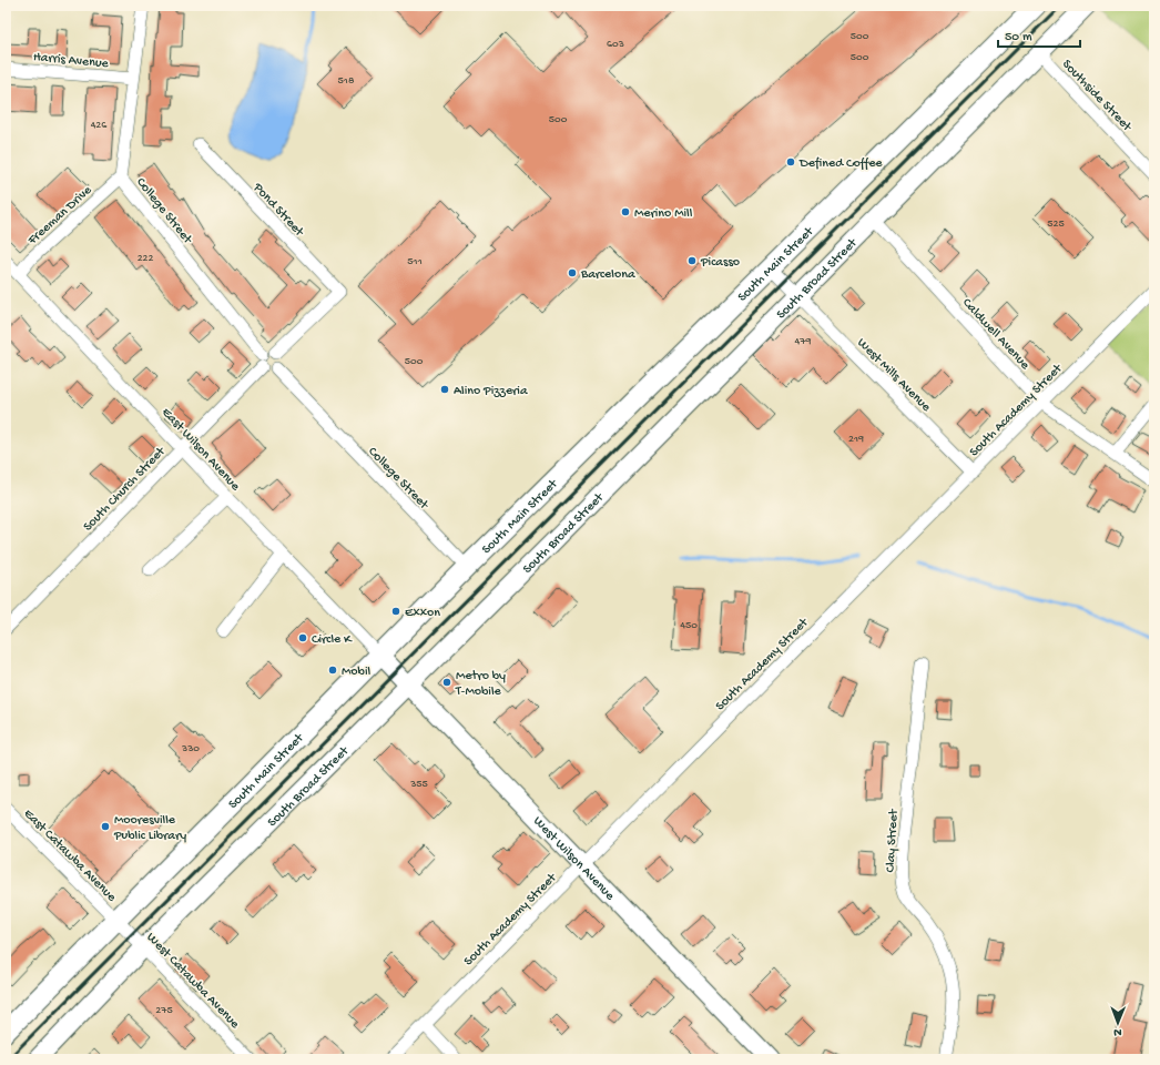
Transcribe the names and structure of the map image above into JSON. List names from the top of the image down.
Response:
{
  "streets": {
    "main road": ["South Main Street"],
    "street": [
      "Harris Avenue",
      "Southside Street",
      "Pond Street",
      "College Street",
      "Freeman Drive",
      "South Broad Street",
      "Caldwell Avenue",
      "West Mills Avenue",
      "South Academy Street",
      "East Wilson Avenue",
      "South Church Street",
      "Clay Street",
      "East Catawba Avenue",
      "West Wilson Avenue",
      "West Catawba Avenue"
    ]
  },
  "crossings": [
    ["Harris Avenue", "College Street"],
    ["Southside Street", "South Broad Street"],
    ["Pond Street", "College Street"],
    ["Pond Street", "South Church Street"],
    ["College Street", "Freeman Drive"],
    ["College Street", "South Main Street"],
    ["College Street", "South Church Street"],
    ["Freeman Drive", "East Wilson Avenue"],
    ["South Main Street", "West Mills Avenue"],
    ["South Main Street", "East Wilson Avenue"],
    ["South Main Street", "East Catawba Avenue"],
    ["South Main Street", "West Wilson Avenue"],
    ["South Main Street", "West Catawba Avenue"],
    ["South Broad Street", "Caldwell Avenue"],
    ["South Broad Street", "West Mills Avenue"],
    ["South Broad Street", "West Wilson Avenue"],
    ["South Broad Street", "West Catawba Avenue"],
    ["Caldwell Avenue", "South Academy Street"],
    ["West Mills Avenue", "South Academy Street"],
    ["South Academy Street", "West Wilson Avenue"],
    ["East Wilson Avenue", "South Church Street"],
    ["East Wilson Avenue", "West Wilson Avenue"],
    ["East Catawba Avenue", "West Catawba Avenue"]
  ],
  "places": [
    "Defined Coffee",
    "Merino Mill",
    "Picasso",
    "Barcelona",
    "Alino Pizzeria",
    "Exxon",
    "Circle K",
    "Mobil",
    "Metro by T-Mobile",
    "Mooresville Public Library"
  ],
  "house_numbers": [
    "500",
    "603",
    "500",
    "518",
    "500",
    "426",
    "525",
    "222",
    "511",
    "479",
    "500",
    "219",
    "450",
    "330",
    "355",
    "275"
  ],
  "scale_bar": "50 m",
  "north": "bottom"
}
